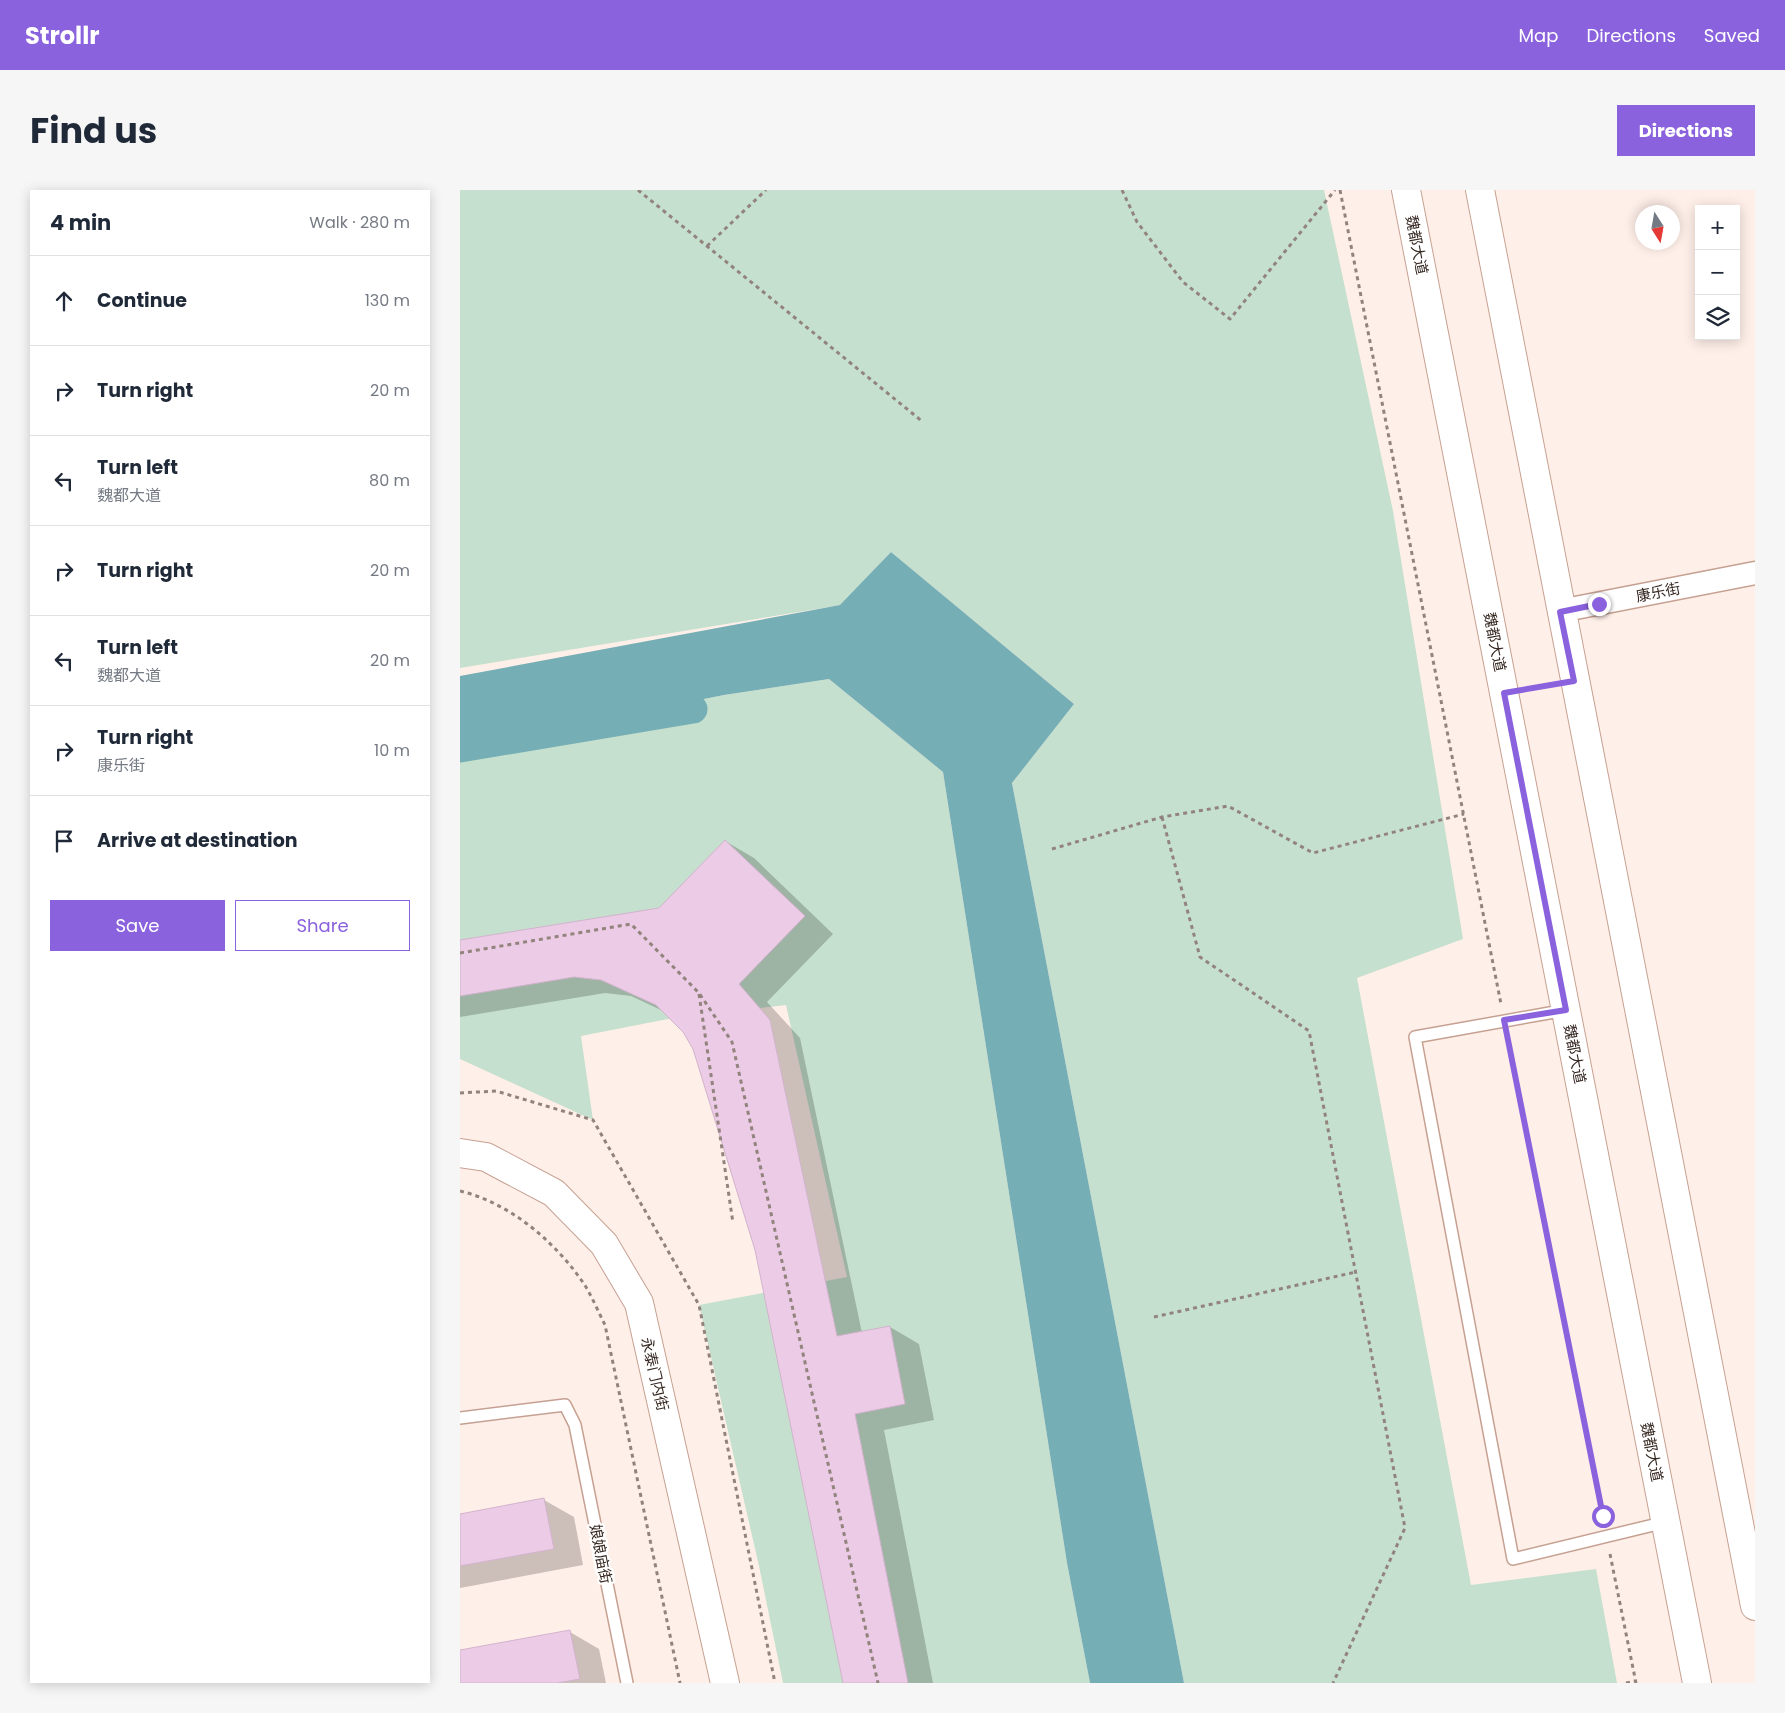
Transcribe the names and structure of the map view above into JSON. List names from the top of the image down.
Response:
{
  "streets": {
    "main road": ["魏都大道", "永泰门内街"],
    "street": ["康乐街"],
    "lane": ["娘娘庙街"]
  },
  "north": "bottom",
  "page": {
    "header": "Strollr",
    "nav": ["Map", "Directions", "Saved"],
    "title": "Find us",
    "buttons": [
      "Directions",
      ["Save", "Share"]
    ],
    "heading": ["4 min", "Walk · 280 m"],
    "map_buttons": ["+", "−"],
    "list": [
      ["Continue", "130 m"],
      ["Turn right", "20 m"],
      ["Turn left", "魏都大道", "80 m"],
      ["Turn right", "20 m"],
      ["Turn left", "魏都大道", "20 m"],
      ["Turn right", "康乐街", "10 m"],
      "Arrive at destination"
    ]
  }
}
